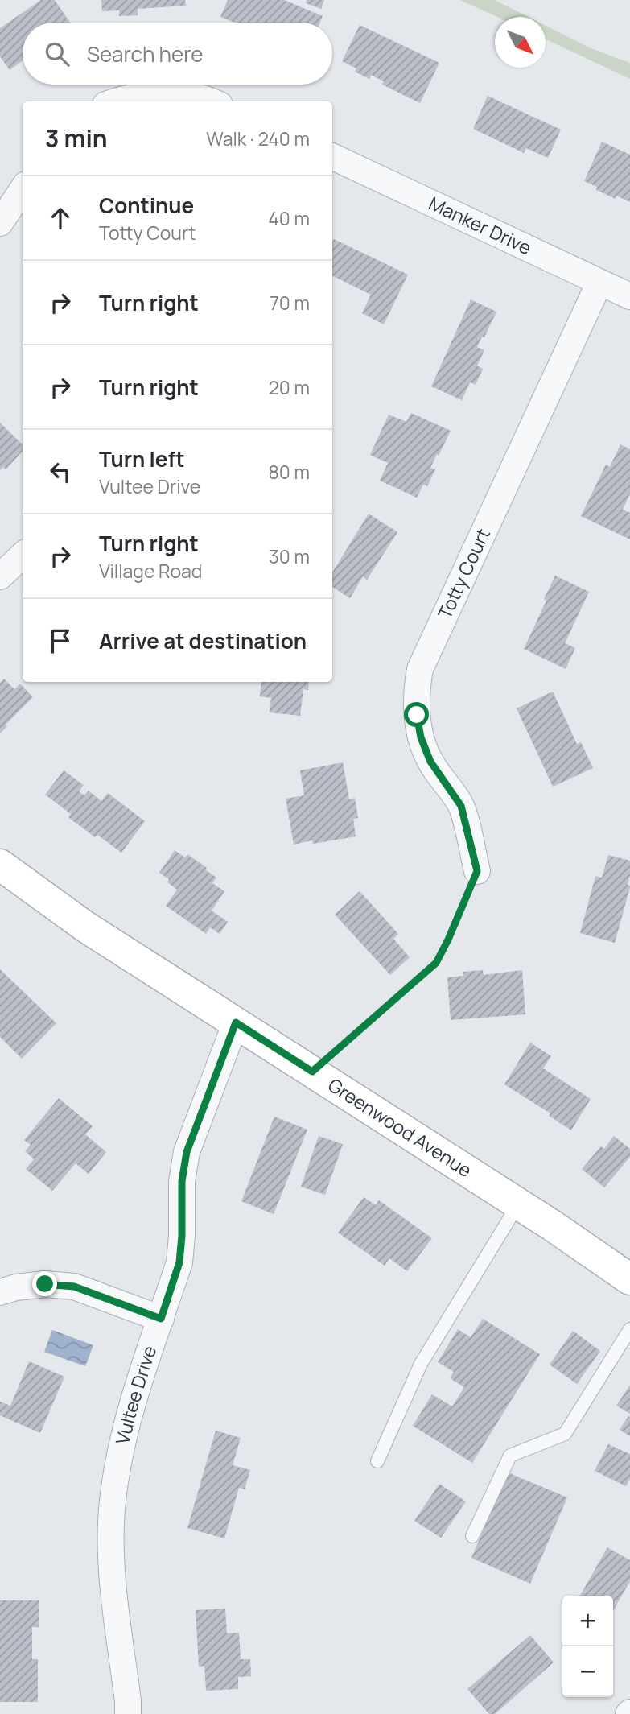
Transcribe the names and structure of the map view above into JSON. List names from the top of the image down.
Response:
{
  "streets": {
    "street": [
      "Manker Drive",
      "Totty Court",
      "Greenwood Avenue",
      "Vultee Drive"
    ]
  },
  "crossings": [
    ["Manker Drive", "Totty Court"],
    ["Greenwood Avenue", "Vultee Drive"]
  ],
  "north": "bottom right",
  "page": {
    "search": "Search here",
    "heading": ["3 min", "Walk · 240 m"],
    "list": [
      ["Continue", "Totty Court", "40 m"],
      ["Turn right", "70 m"],
      ["Turn right", "20 m"],
      ["Turn left", "Vultee Drive", "80 m"],
      ["Turn right", "Village Road", "30 m"],
      "Arrive at destination"
    ],
    "map_buttons": ["+", "−"]
  }
}
